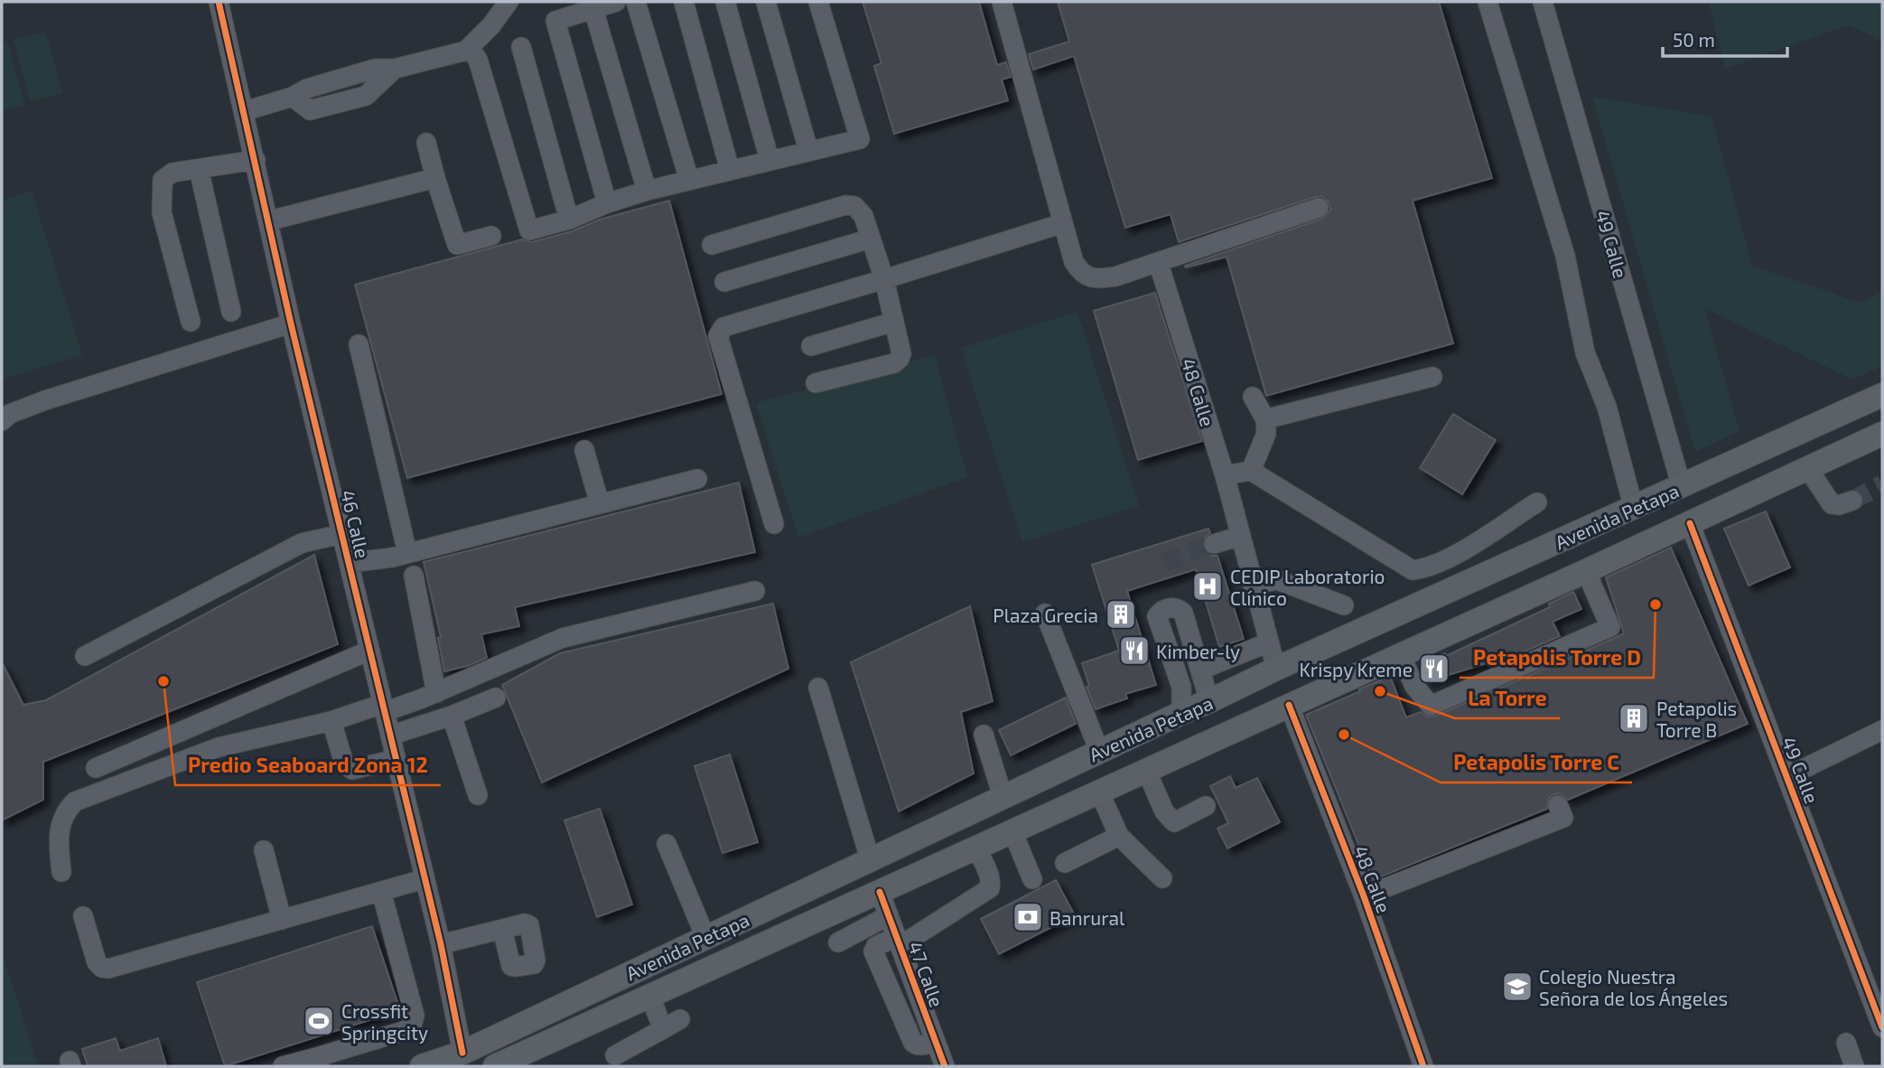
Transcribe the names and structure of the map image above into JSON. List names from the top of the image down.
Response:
{
  "streets": {
    "main road": ["Avenida Petapa"],
    "street": [
      "49 Calle",
      "48 Calle",
      "46 Calle",
      "47 Calle"
    ]
  },
  "crossings": [
    ["49 Calle", "Avenida Petapa"],
    ["48 Calle", "Avenida Petapa"],
    ["Avenida Petapa", "46 Calle"],
    ["Avenida Petapa", "47 Calle"]
  ],
  "places": {
    "hospital": ["CEDIP Laboratorio Clínico"],
    "other": [
      "Petapolis Torre D",
      "Predio Seaboard Zona 12",
      "La Torre",
      "Petapolis Torre C"
    ],
    "building": ["Plaza Grecia", "Petapolis Torre B"],
    "restaurant": ["Kimber-ly", "Krispy Kreme"],
    "bank": ["Banrural"],
    "school or university": ["Colegio Nuestra Señora de los Ángeles"],
    "sports": ["Crossfit Springcity"]
  },
  "scale_bar": "50 m"
}
